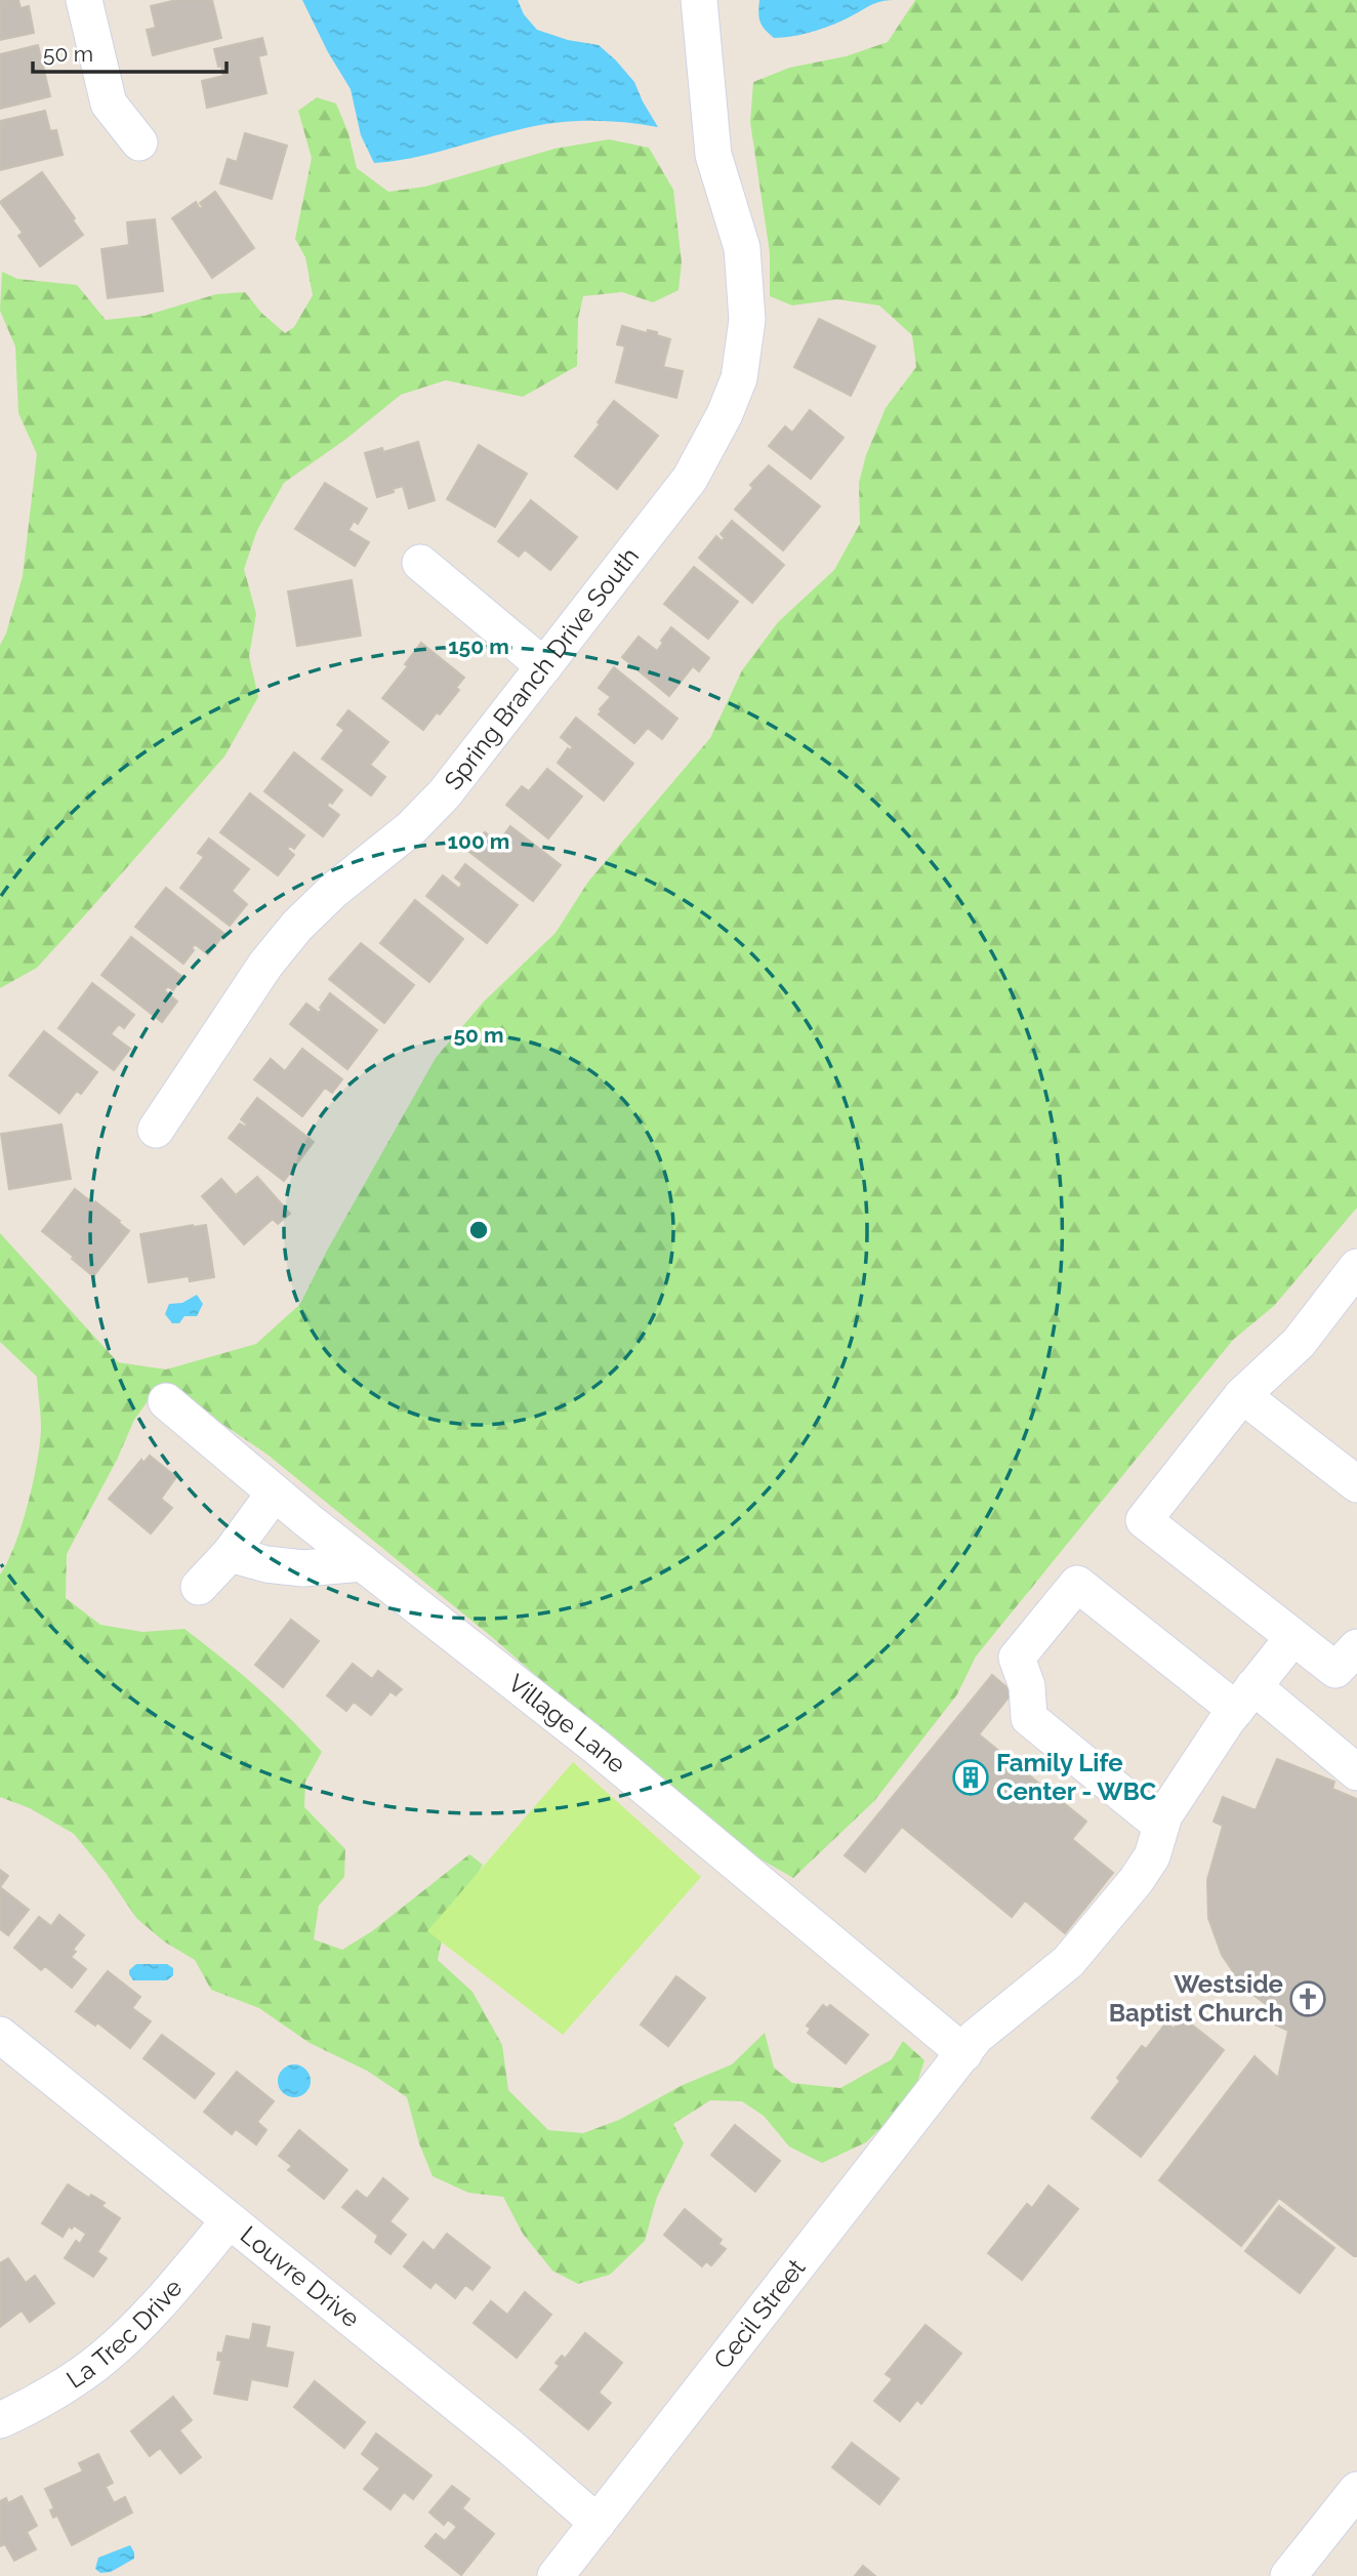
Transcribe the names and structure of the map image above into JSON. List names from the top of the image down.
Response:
{
  "streets": {
    "street": [
      "Spring Branch Drive South",
      "Village Lane",
      "Louvre Drive",
      "Cecil Street",
      "La Trec Drive"
    ]
  },
  "crossings": [
    ["Village Lane", "Cecil Street"],
    ["Louvre Drive", "Cecil Street"],
    ["Louvre Drive", "La Trec Drive"]
  ],
  "places": {
    "building": ["Family Life Center - WBC"],
    "church": ["Westside Baptist Church"]
  },
  "scale_bar": "50 m",
  "rings": ["150 m", "100 m", "50 m"]
}
